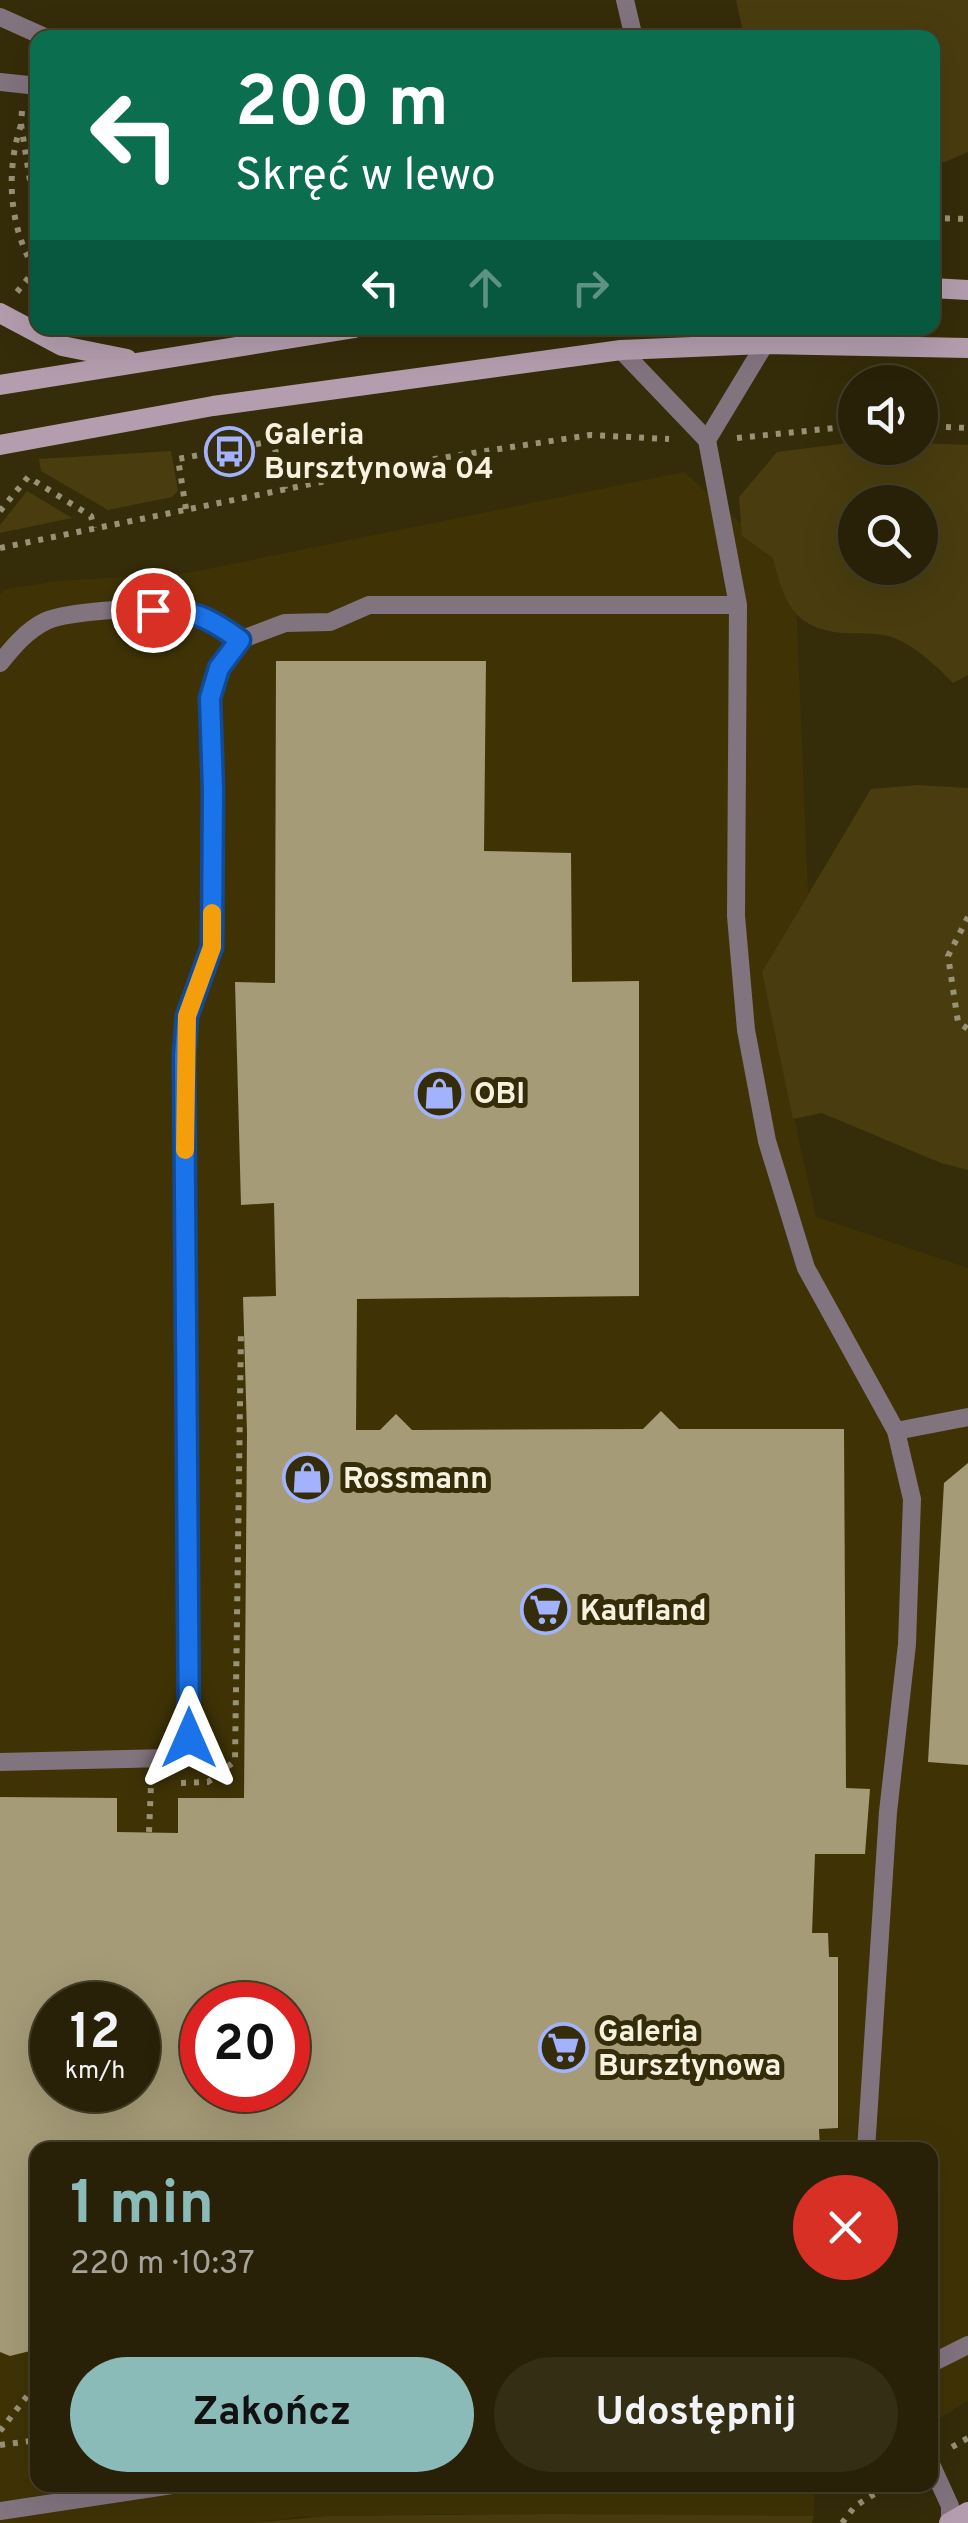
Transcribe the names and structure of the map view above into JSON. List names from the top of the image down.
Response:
{
  "places": {
    "bus stop": ["Galeria Bursztynowa 04"],
    "shop": ["OBI", "Rossmann"],
    "supermarket": ["Kaufland", "Galeria Bursztynowa"]
  },
  "page": {
    "turn": ["200 m", "Skręć w lewo"],
    "speed": "12 km/h",
    "limit": "20",
    "heading": ["1 min", "220 m · 10:37"],
    "buttons": ["Zakończ", "Udostępnij"]
  }
}
